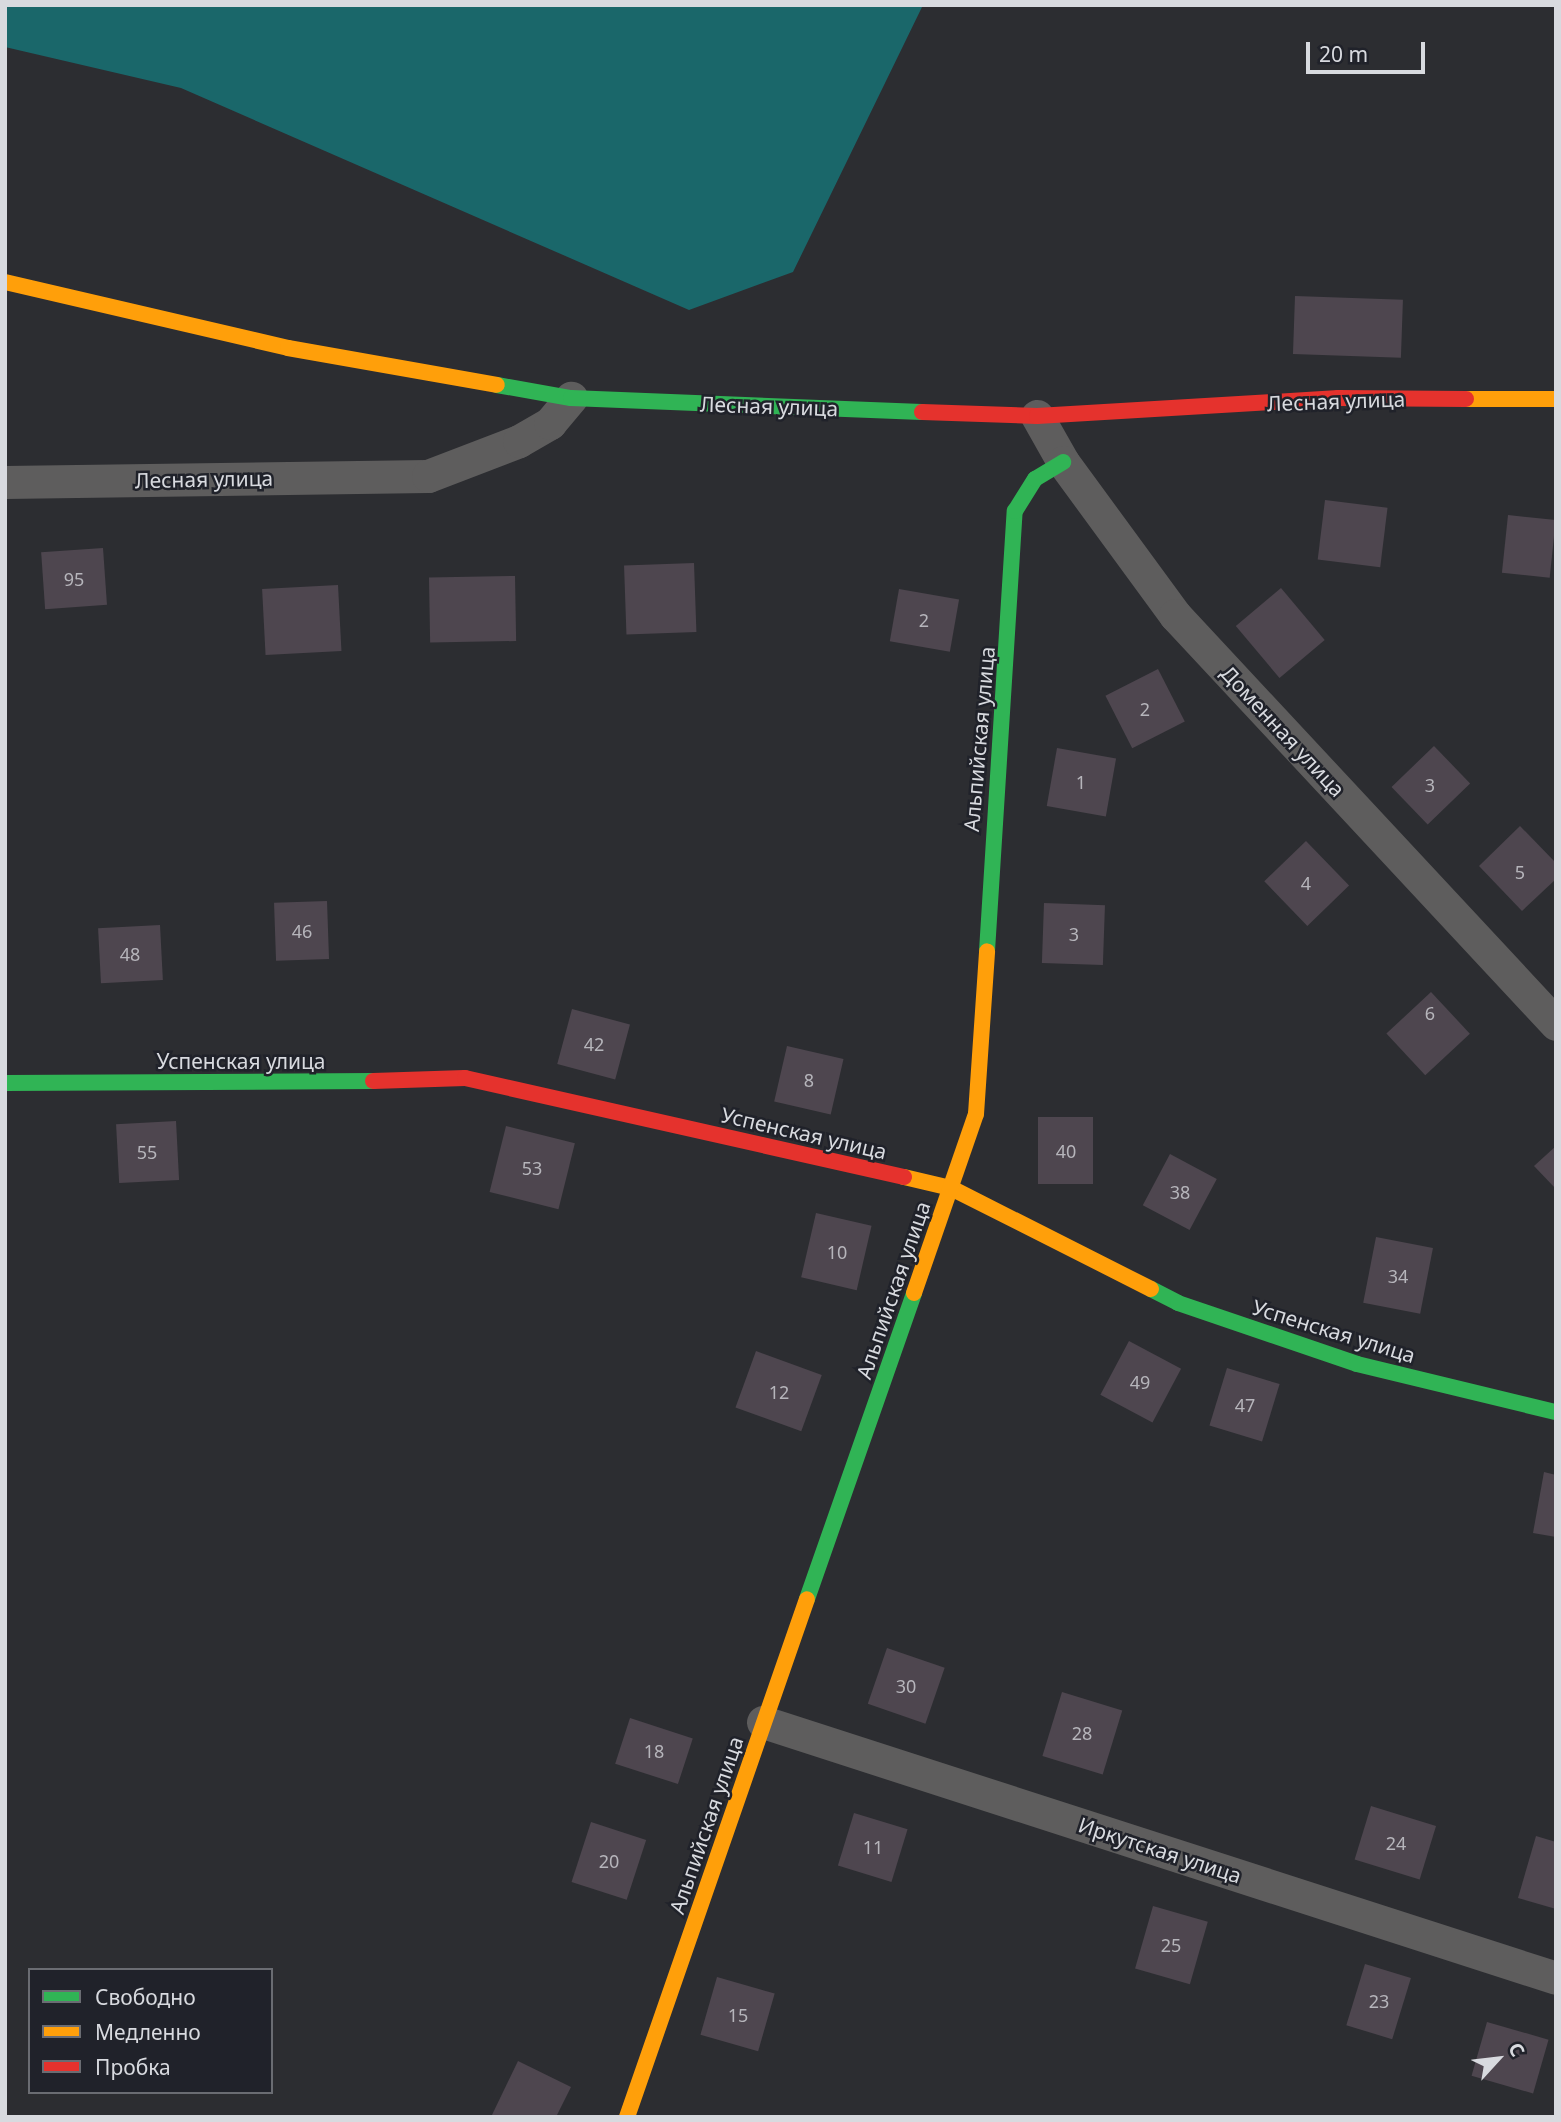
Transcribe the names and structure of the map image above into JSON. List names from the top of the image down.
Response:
{
  "streets": {
    "street": [
      "Лесная улица",
      "Доменная улица",
      "Альпийская улица",
      "Успенская улица",
      "Иркутская улица"
    ]
  },
  "crossings": [
    ["Лесная улица", "Доменная улица"],
    ["Доменная улица", "Альпийская улица"],
    ["Альпийская улица", "Успенская улица"],
    ["Альпийская улица", "Иркутская улица"]
  ],
  "house_numbers": [
    "95",
    "2",
    "2",
    "1",
    "3",
    "5",
    "4",
    "46",
    "3",
    "48",
    "6",
    "42",
    "8",
    "40",
    "55",
    "53",
    "38",
    "10",
    "34",
    "49",
    "12",
    "47",
    "30",
    "28",
    "18",
    "24",
    "11",
    "20",
    "25",
    "23",
    "15"
  ],
  "legend": ["Свободно", "Медленно", "Пробка"],
  "scale_bar": "20 m",
  "north": "top right"
}
